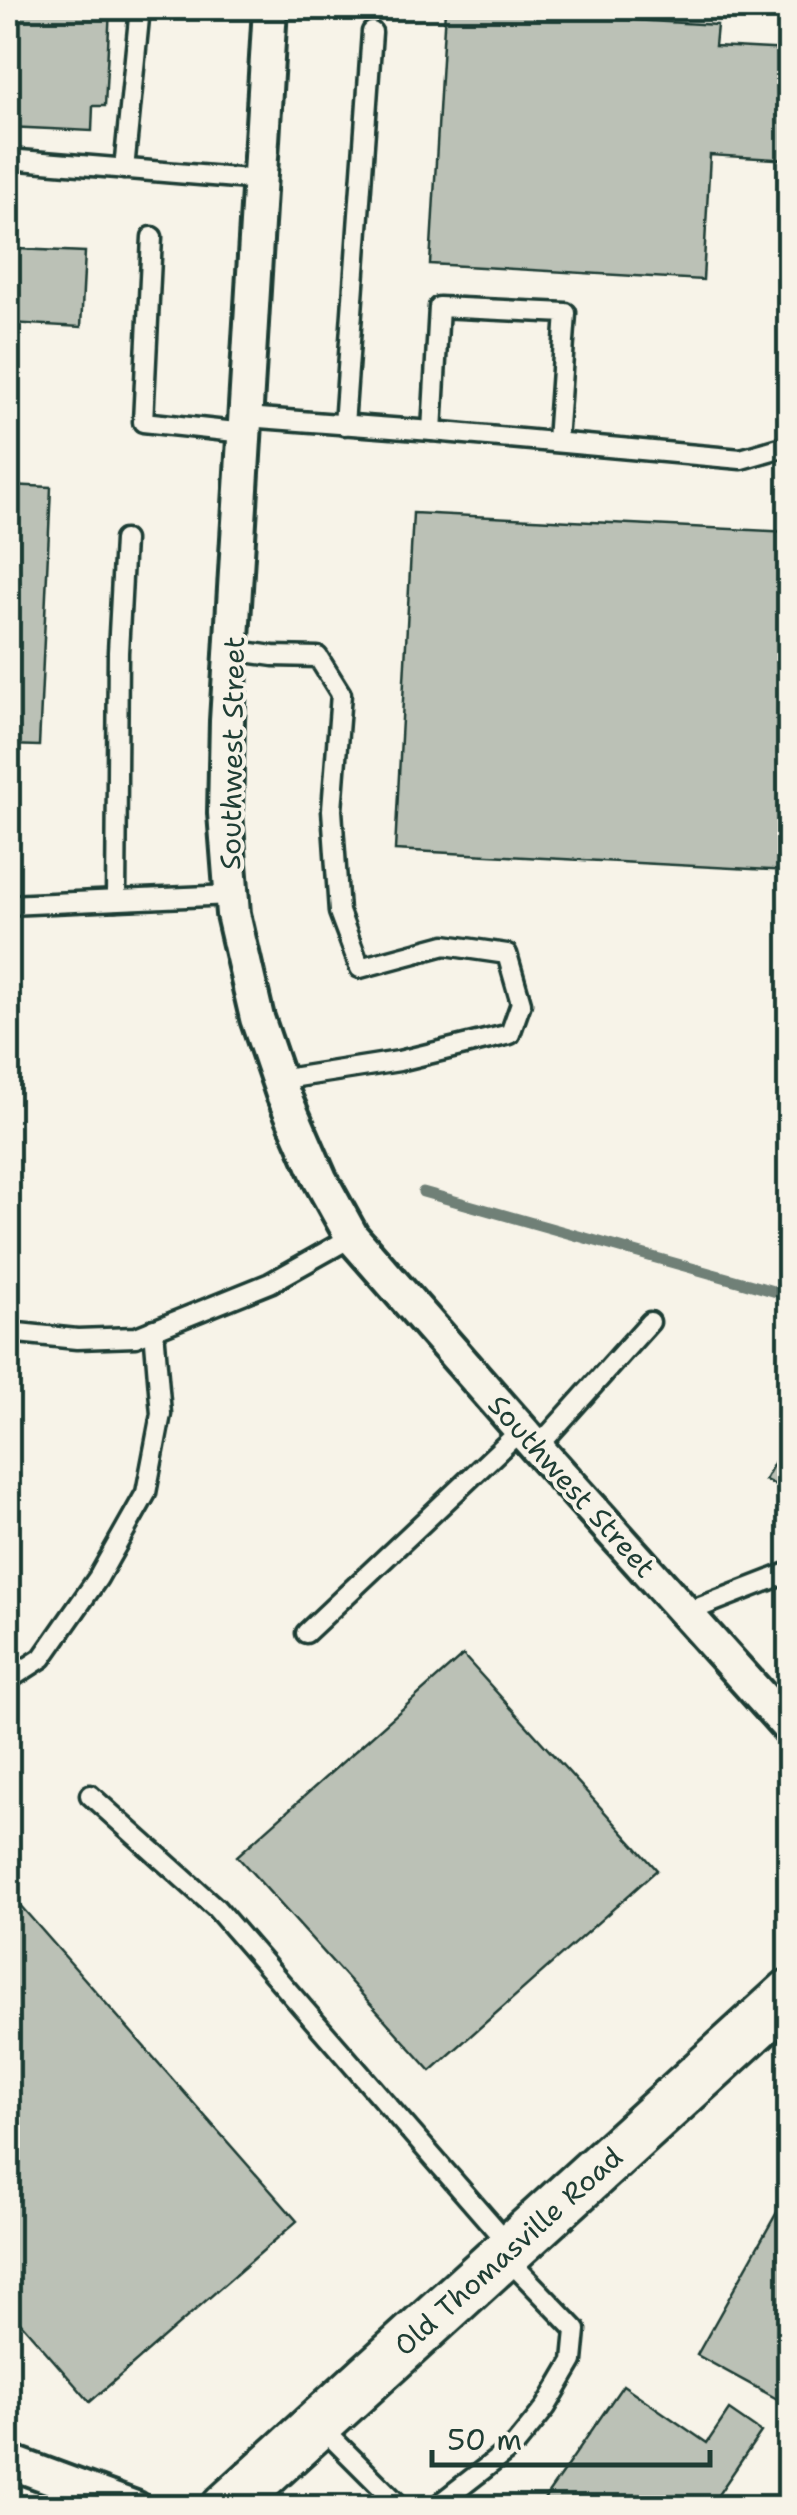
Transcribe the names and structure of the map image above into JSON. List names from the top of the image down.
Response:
{
  "streets": {
    "street": ["Southwest Street", "Old Thomasville Road"]
  },
  "scale_bar": "50 m"
}
